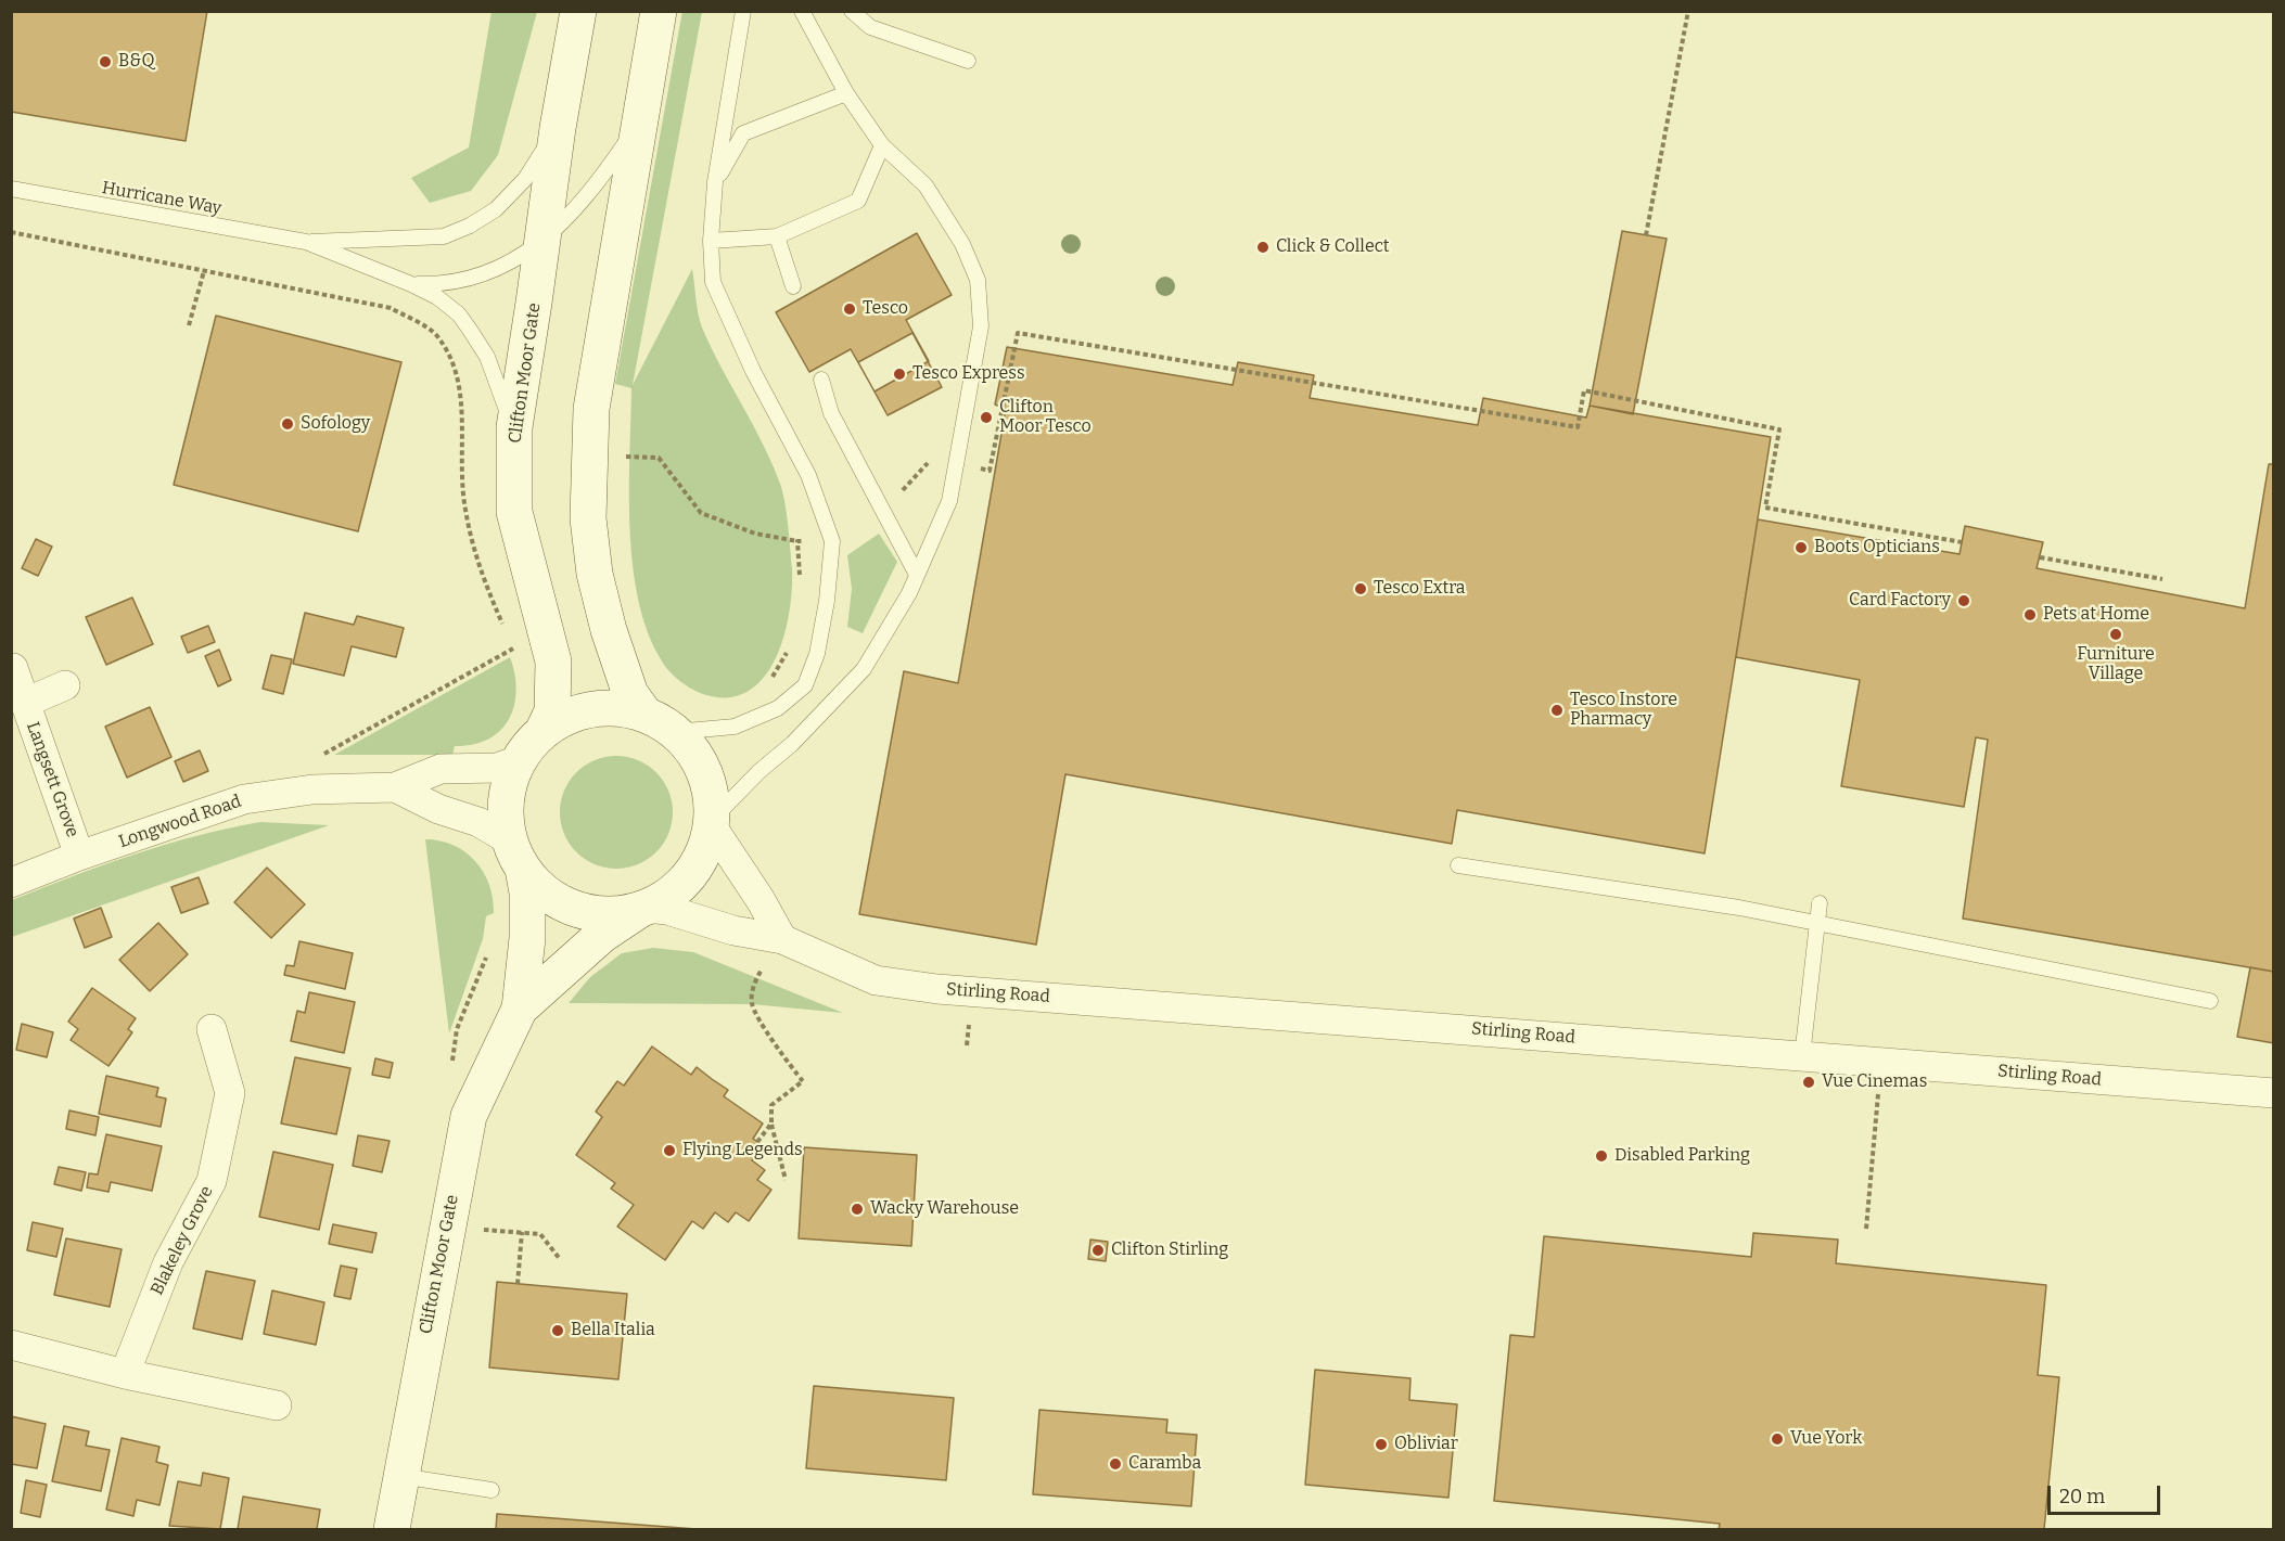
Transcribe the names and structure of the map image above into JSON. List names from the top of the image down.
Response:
{
  "streets": {
    "street": [
      "Clifton Moor Gate",
      "Langsett Grove",
      "Longwood Road",
      "Stirling Road",
      "Blakeley Grove"
    ],
    "lane": ["Hurricane Way"]
  },
  "crossings": [
    ["Hurricane Way", "Clifton Moor Gate"],
    ["Clifton Moor Gate", "Longwood Road"],
    ["Clifton Moor Gate", "Stirling Road"],
    ["Langsett Grove", "Longwood Road"],
    ["Longwood Road", "Stirling Road"]
  ],
  "places": [
    "B&Q",
    "Click & Collect",
    "Tesco",
    "Tesco Express",
    "Clifton Moor Tesco",
    "Sofology",
    "Boots Opticians",
    "Tesco Extra",
    "Card Factory",
    "Pets at Home",
    "Furniture Village",
    "Tesco Instore Pharmacy",
    "Vue Cinemas",
    "Flying Legends",
    "Disabled Parking",
    "Wacky Warehouse",
    "Clifton Stirling",
    "Bella Italia",
    "Vue York",
    "Obliviar",
    "Caramba"
  ],
  "scale_bar": "20 m"
}
